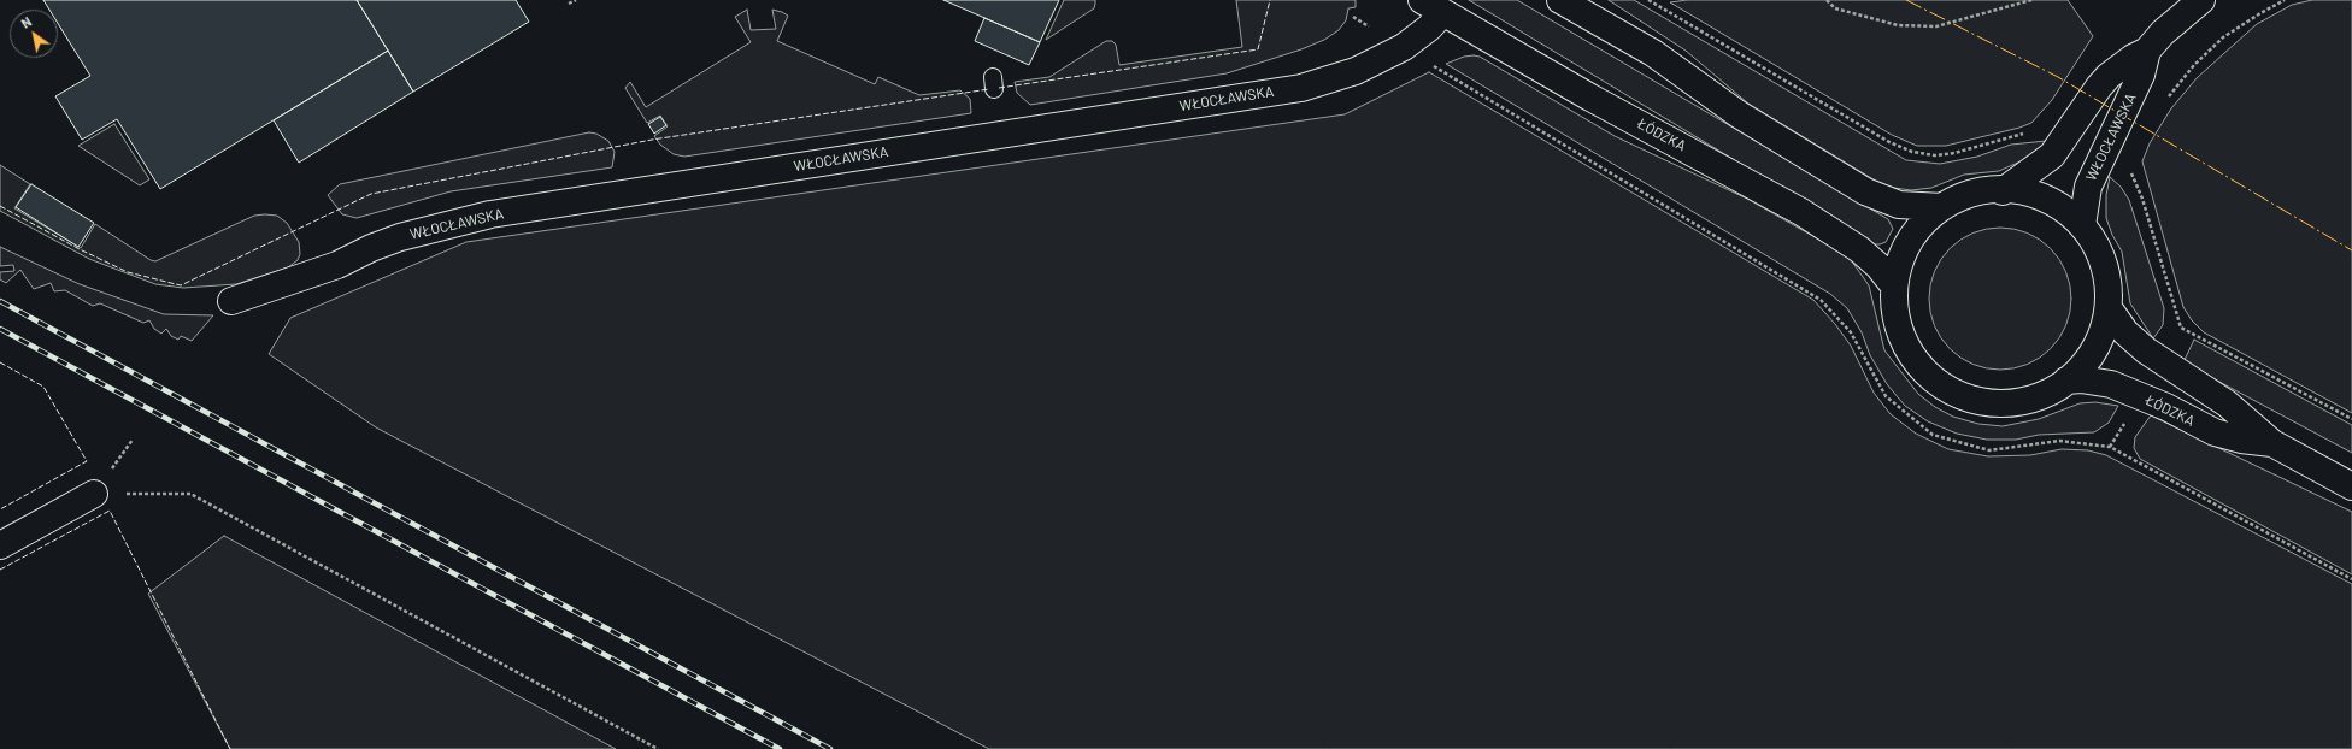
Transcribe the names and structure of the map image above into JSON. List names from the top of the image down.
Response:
{
  "streets": {
    "main road": ["WŁOCŁAWSKA", "ŁÓDZKA"]
  },
  "crossings": [
    ["WŁOCŁAWSKA", "ŁÓDZKA"]
  ],
  "north": "top left"
}
